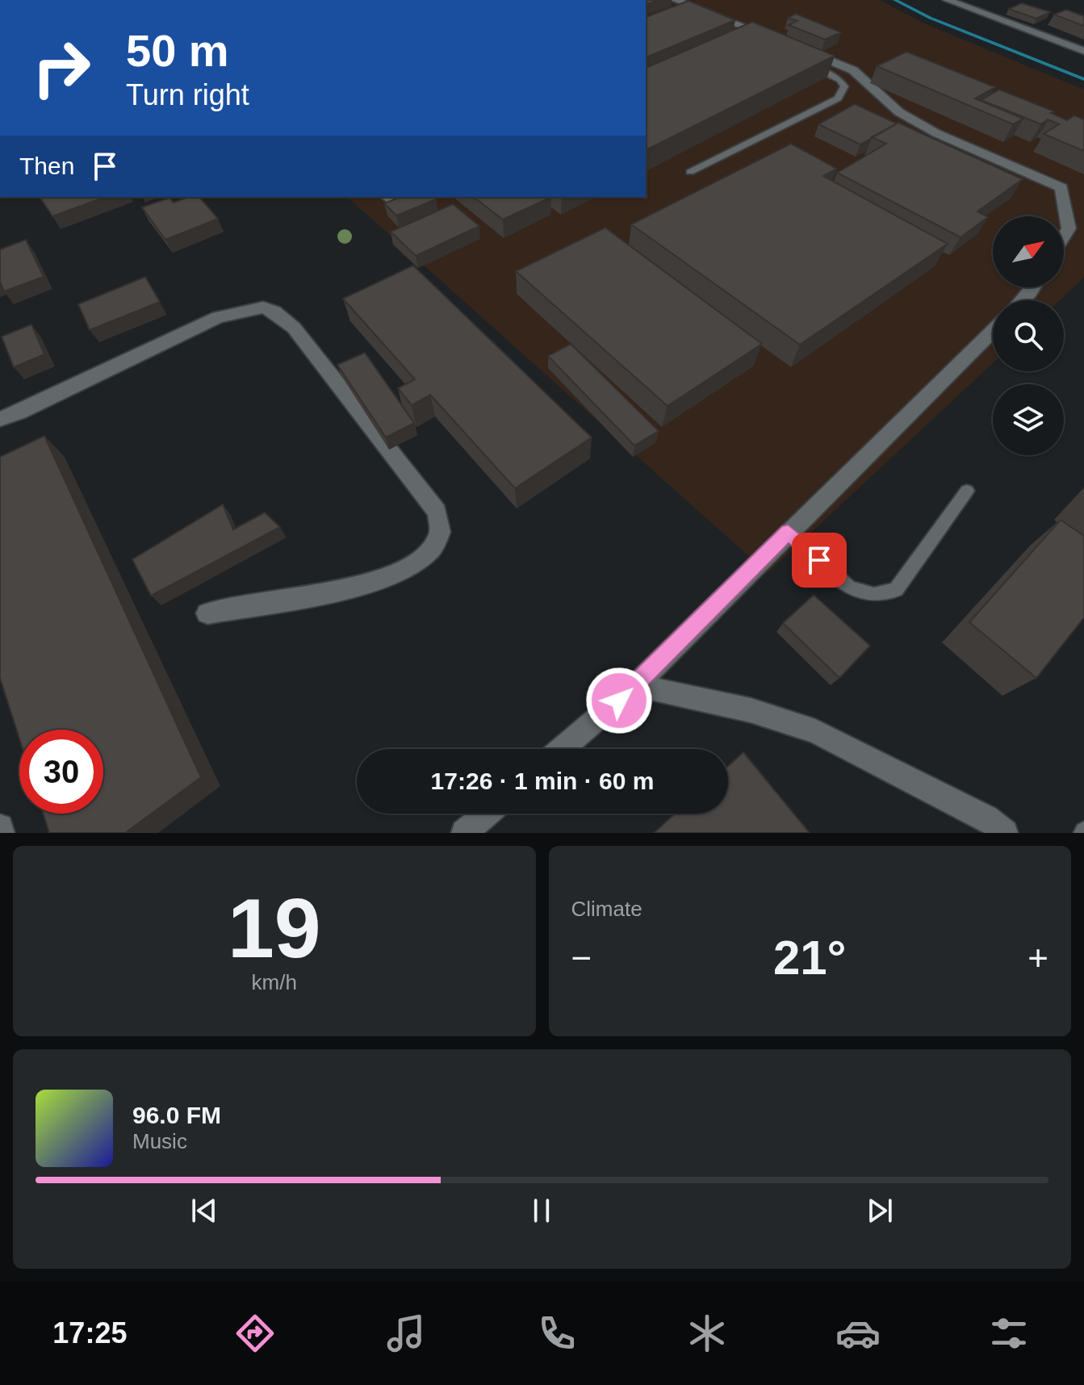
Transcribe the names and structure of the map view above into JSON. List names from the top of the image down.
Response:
{
  "north": "top right",
  "page": {
    "turn": ["50 m", "Turn right"],
    "then": "Then",
    "limit": "30",
    "trip": "17:26 · 1 min · 60 m",
    "tile": [
      ["19", "km/h"],
      "Climate"
    ],
    "heat": ["−", "21°", "+"],
    "song": ["96.0 FM", "Music"],
    "tabs": "17:25"
  }
}
